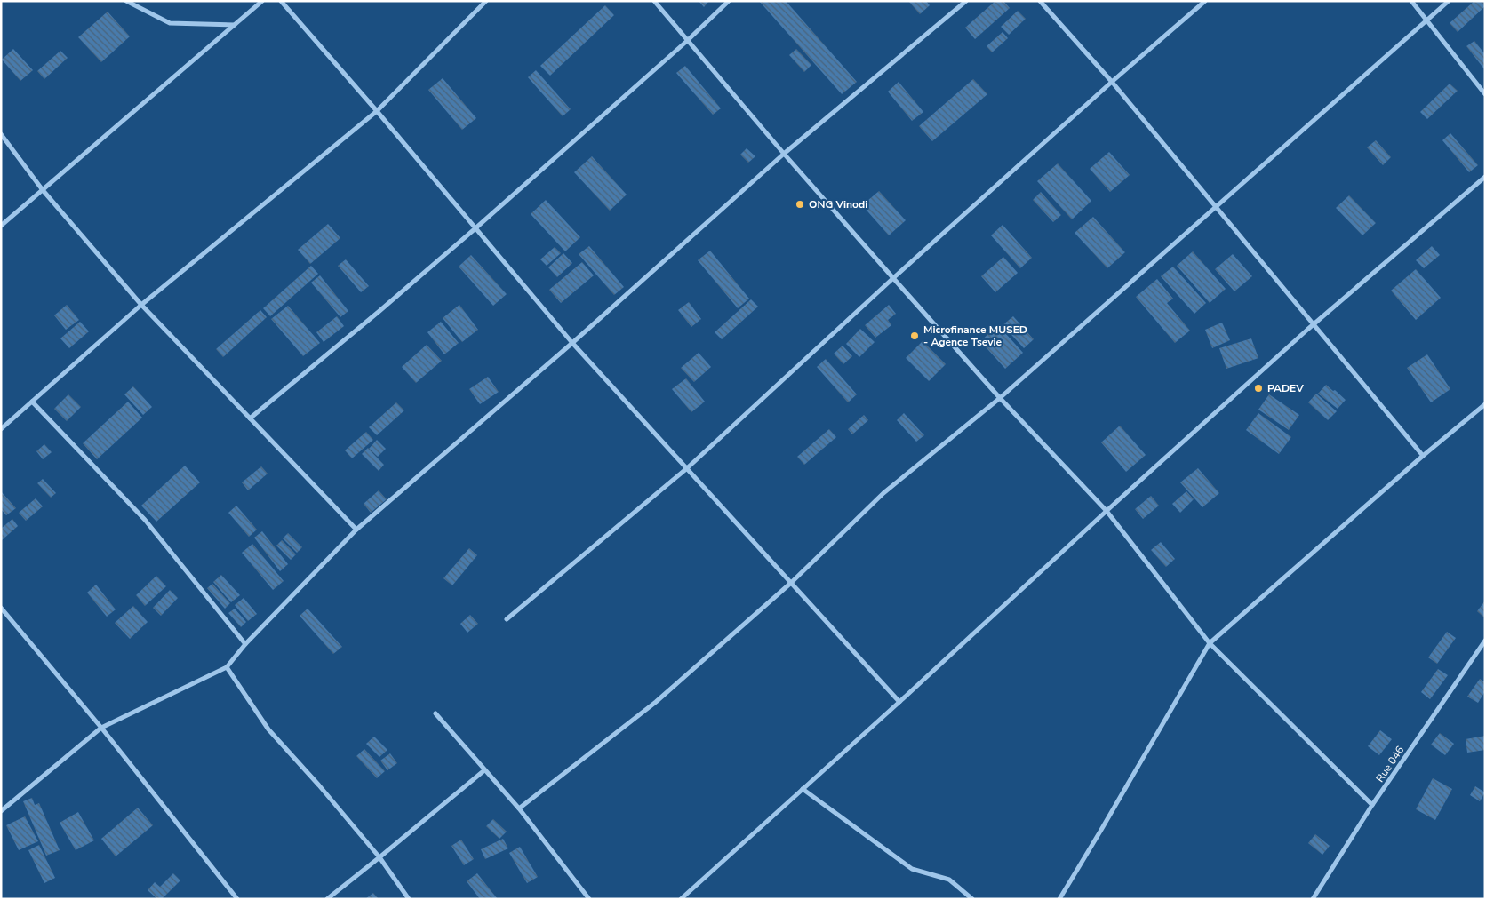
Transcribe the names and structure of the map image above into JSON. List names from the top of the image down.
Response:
{
  "streets": {
    "street": ["Rue 046"]
  },
  "places": ["ONG Vinodi", "Microfinance MUSED - Agence Tsevie", "PADEV"]
}
